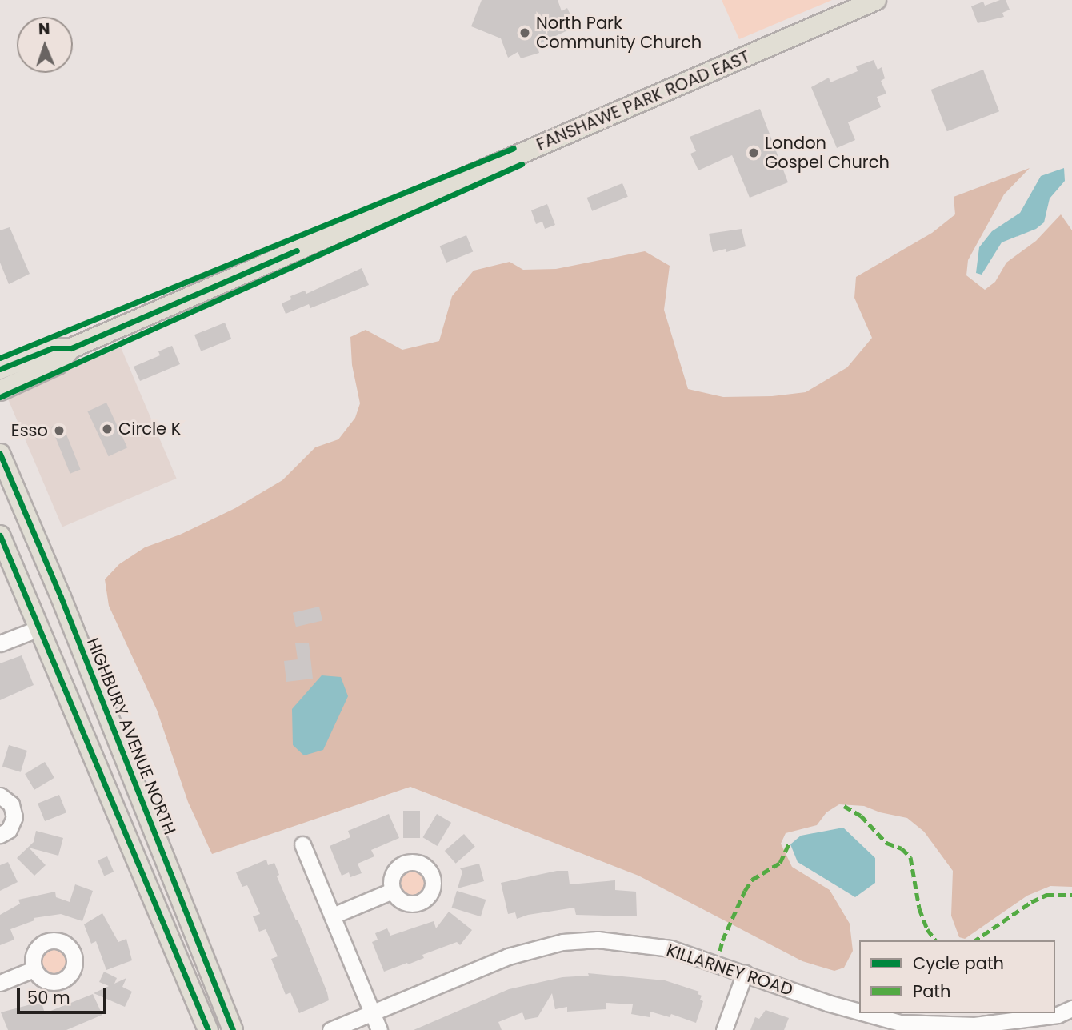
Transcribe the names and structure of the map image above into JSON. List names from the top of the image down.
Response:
{
  "streets": {
    "main road": ["FANSHAWE PARK ROAD EAST", "HIGHBURY AVENUE NORTH"],
    "street": ["KILLARNEY ROAD"]
  },
  "places": [
    "North Park Community Church",
    "London Gospel Church",
    "Circle K",
    "Esso"
  ],
  "legend": ["Cycle path", "Path"],
  "scale_bar": "50 m",
  "north": "top"
}
